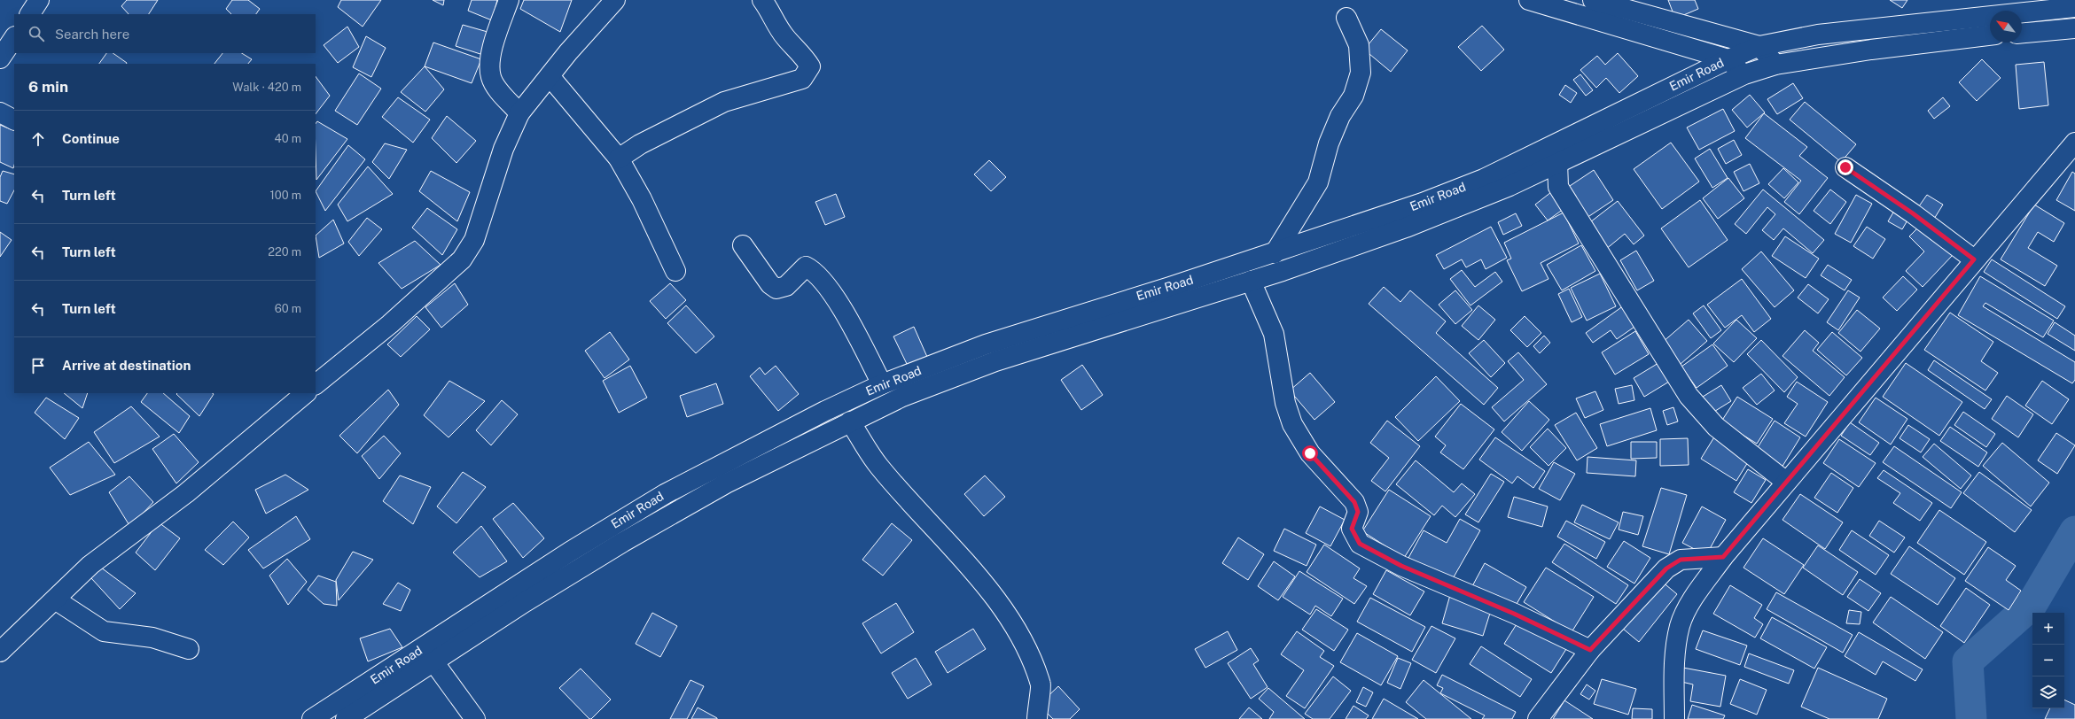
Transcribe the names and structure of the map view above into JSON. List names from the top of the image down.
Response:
{
  "streets": {
    "main road": ["Emir Road"]
  },
  "north": "top left",
  "page": {
    "search": "Search here",
    "heading": ["6 min", "Walk · 420 m"],
    "list": [
      ["Continue", "40 m"],
      ["Turn left", "100 m"],
      ["Turn left", "220 m"],
      ["Turn left", "60 m"],
      "Arrive at destination"
    ],
    "map_buttons": ["+", "−"]
  }
}
